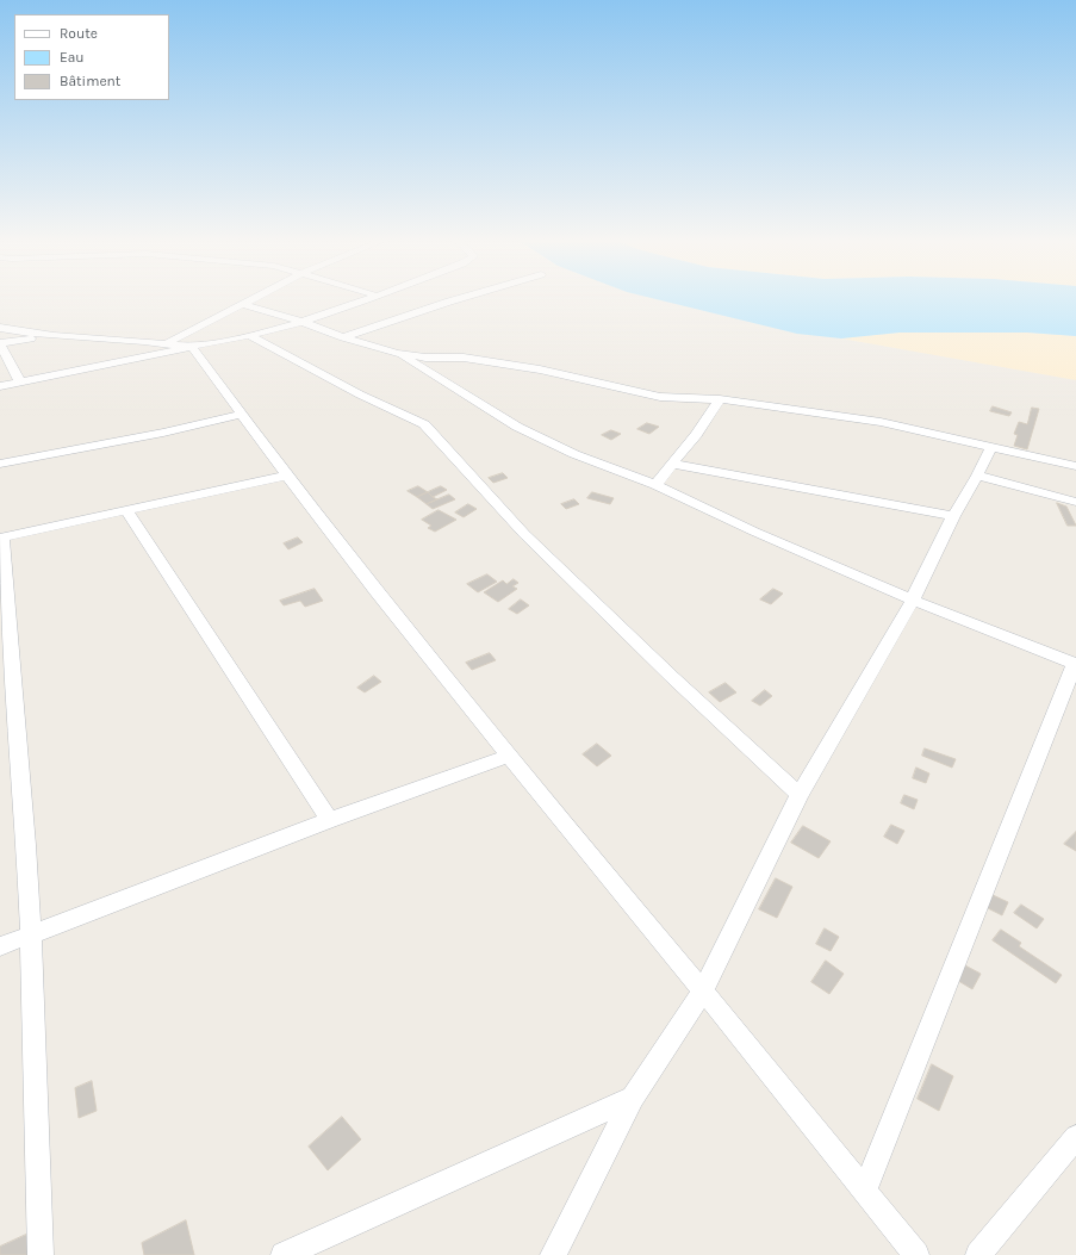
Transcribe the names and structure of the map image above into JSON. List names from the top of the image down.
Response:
{
  "legend": ["Route", "Eau", "Bâtiment"]
}
